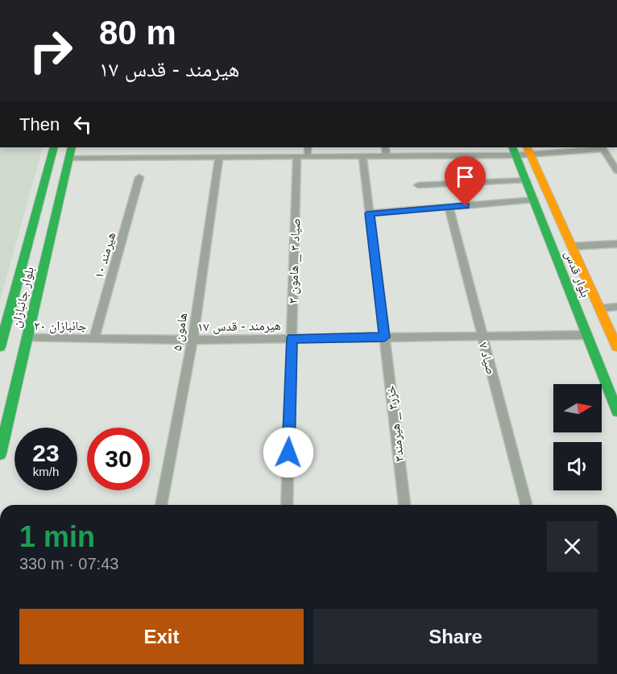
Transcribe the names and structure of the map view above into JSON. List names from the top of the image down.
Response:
{
  "streets": {
    "street": [
      "هیرمند ۱۰",
      "صیاد ۳ _ هامون ۳",
      "بلوار قدس",
      "بلوار جانبازان",
      "جانبازان ۲۰",
      "هیرمند - قدس ۱۷",
      "هامون ۵",
      "صیاد ۷",
      "خزر۳ _ هیرمند۳"
    ]
  },
  "crossings": [
    ["هیرمند ۱۰", "جانبازان ۲۰"],
    ["هیرمند ۱۰", "هیرمند - قدس ۱۷"],
    ["صیاد ۳ _ هامون ۳", "هیرمند - قدس ۱۷"],
    ["بلوار قدس", "هیرمند - قدس ۱۷"],
    ["بلوار جانبازان", "جانبازان ۲۰"],
    ["جانبازان ۲۰", "هیرمند - قدس ۱۷"],
    ["هیرمند - قدس ۱۷", "هامون ۵"],
    ["هیرمند - قدس ۱۷", "صیاد ۷"],
    ["هیرمند - قدس ۱۷", "خزر۳ _ هیرمند۳"]
  ],
  "north": "right",
  "page": {
    "turn": ["80 m", "هیرمند - قدس ۱۷"],
    "then": "Then",
    "speed": "23 km/h",
    "limit": "30",
    "heading": ["1 min", "330 m · 07:43"],
    "buttons": ["Exit", "Share"]
  }
}
